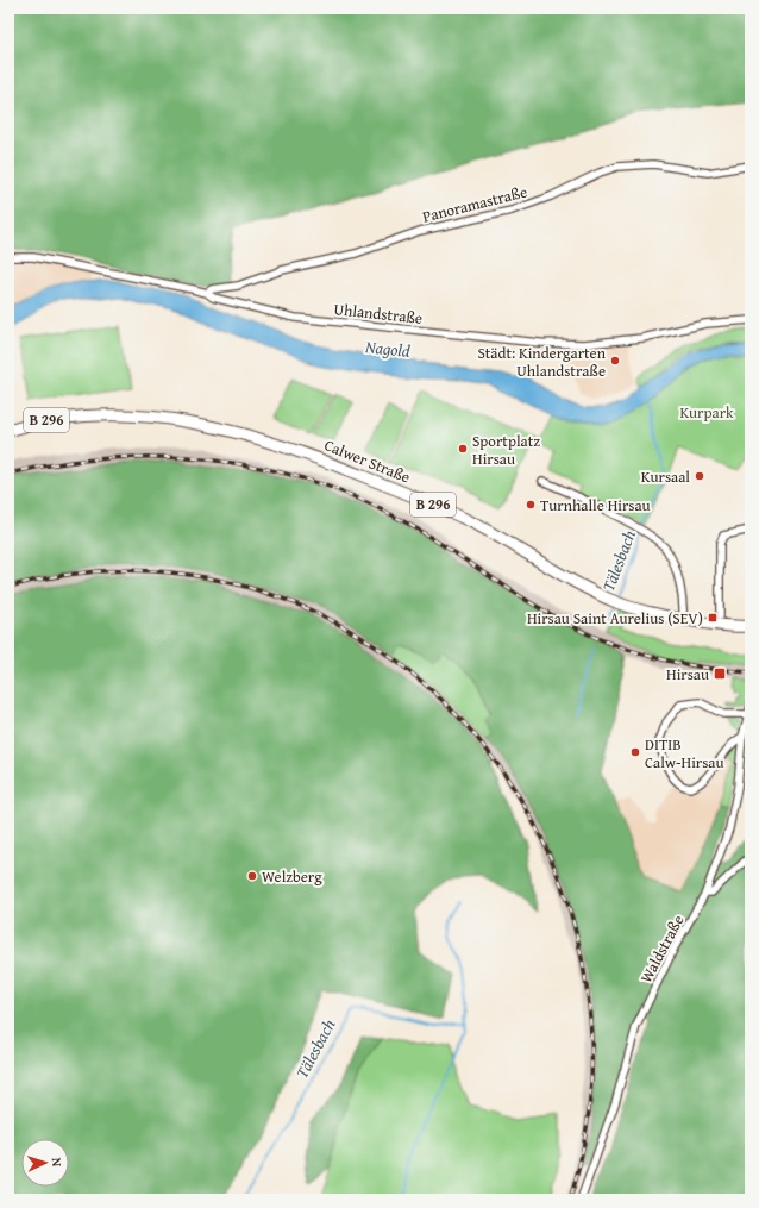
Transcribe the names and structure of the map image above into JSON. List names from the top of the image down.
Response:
{
  "streets": {
    "main road": ["B 296", "Calwer Straße"],
    "street": ["Panoramastraße", "Uhlandstraße", "Waldstraße"]
  },
  "crossings": [
    ["Panoramastraße", "Uhlandstraße"]
  ],
  "water": ["Nagold", "Tälesbach"],
  "parks": ["Kurpark"],
  "places": {
    "other": [
      "Städt: Kindergarten Uhlandstraße",
      "Sportplatz Hirsau",
      "Kursaal",
      "Turnhalle Hirsau",
      "DITIB Calw-Hirsau",
      "Welzberg"
    ],
    "transit": ["Hirsau Saint Aurelius (SEV)", "Hirsau"]
  },
  "north": "right"
}
